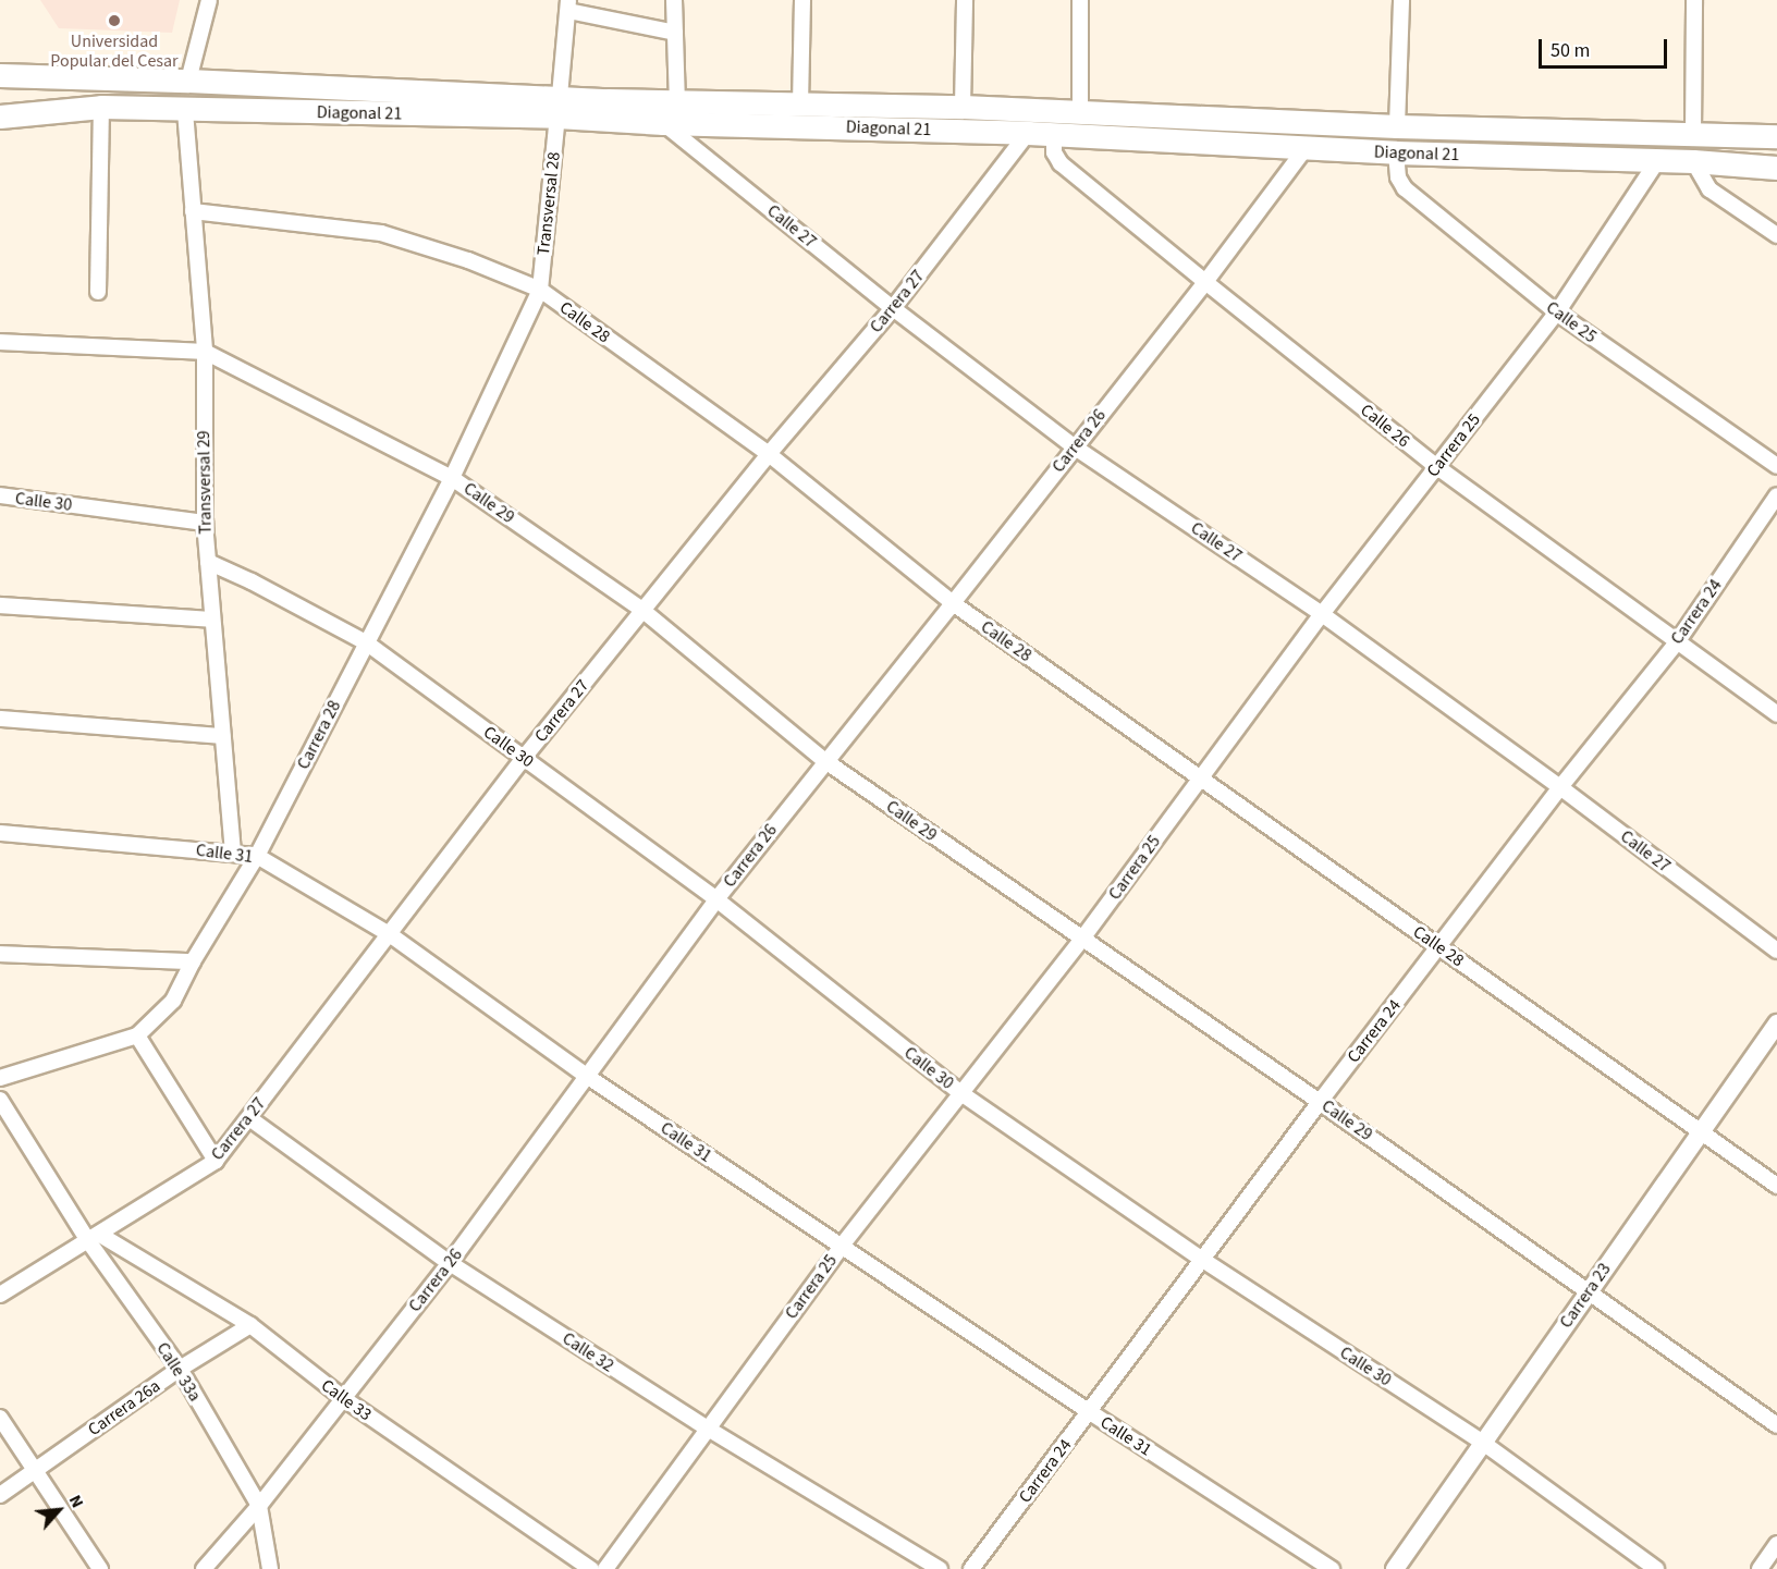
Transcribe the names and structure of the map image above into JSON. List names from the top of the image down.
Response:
{
  "streets": {
    "highway": ["Diagonal 21"],
    "street": [
      "Transversal 28",
      "Calle 27",
      "Carrera 27",
      "Calle 28",
      "Calle 25",
      "Calle 26",
      "Carrera 26",
      "Carrera 25",
      "Transversal 29",
      "Calle 30",
      "Calle 29",
      "Carrera 24",
      "Carrera 28",
      "Calle 31",
      "Carrera 23",
      "Calle 32",
      "Calle 33a",
      "Calle 33",
      "Carrera 26a"
    ]
  },
  "crossings": [
    ["Diagonal 21", "Transversal 28"],
    ["Diagonal 21", "Calle 27"],
    ["Diagonal 21", "Carrera 27"],
    ["Diagonal 21", "Calle 25"],
    ["Diagonal 21", "Calle 26"],
    ["Diagonal 21", "Carrera 26"],
    ["Diagonal 21", "Carrera 25"],
    ["Diagonal 21", "Transversal 29"],
    ["Transversal 28", "Calle 28"],
    ["Transversal 28", "Carrera 28"],
    ["Calle 27", "Carrera 27"],
    ["Calle 27", "Carrera 26"],
    ["Calle 27", "Carrera 25"],
    ["Calle 27", "Carrera 24"],
    ["Carrera 27", "Calle 28"],
    ["Carrera 27", "Calle 30"],
    ["Carrera 27", "Calle 29"],
    ["Carrera 27", "Calle 31"],
    ["Carrera 27", "Calle 32"],
    ["Carrera 27", "Calle 33a"],
    ["Carrera 27", "Calle 33"],
    ["Calle 28", "Carrera 26"],
    ["Calle 28", "Carrera 25"],
    ["Calle 28", "Transversal 29"],
    ["Calle 28", "Carrera 24"],
    ["Calle 28", "Carrera 28"],
    ["Calle 28", "Carrera 23"],
    ["Calle 25", "Carrera 25"],
    ["Calle 26", "Carrera 26"],
    ["Calle 26", "Carrera 25"],
    ["Calle 26", "Carrera 24"],
    ["Carrera 26", "Calle 30"],
    ["Carrera 26", "Calle 29"],
    ["Carrera 26", "Calle 31"],
    ["Carrera 26", "Calle 32"],
    ["Carrera 26", "Calle 33a"],
    ["Carrera 26", "Calle 33"],
    ["Carrera 25", "Calle 30"],
    ["Carrera 25", "Calle 29"],
    ["Carrera 25", "Calle 31"],
    ["Carrera 25", "Calle 32"],
    ["Transversal 29", "Calle 30"],
    ["Transversal 29", "Calle 29"],
    ["Transversal 29", "Calle 31"],
    ["Calle 30", "Carrera 24"],
    ["Calle 30", "Carrera 28"],
    ["Calle 30", "Carrera 23"],
    ["Calle 29", "Carrera 24"],
    ["Calle 29", "Carrera 28"],
    ["Calle 29", "Carrera 23"],
    ["Carrera 24", "Calle 31"],
    ["Carrera 28", "Calle 31"],
    ["Calle 33a", "Calle 33"],
    ["Calle 33a", "Carrera 26a"],
    ["Calle 33", "Carrera 26a"]
  ],
  "places": ["Universidad Popular del Cesar"],
  "scale_bar": "50 m",
  "north": "top right"
}
